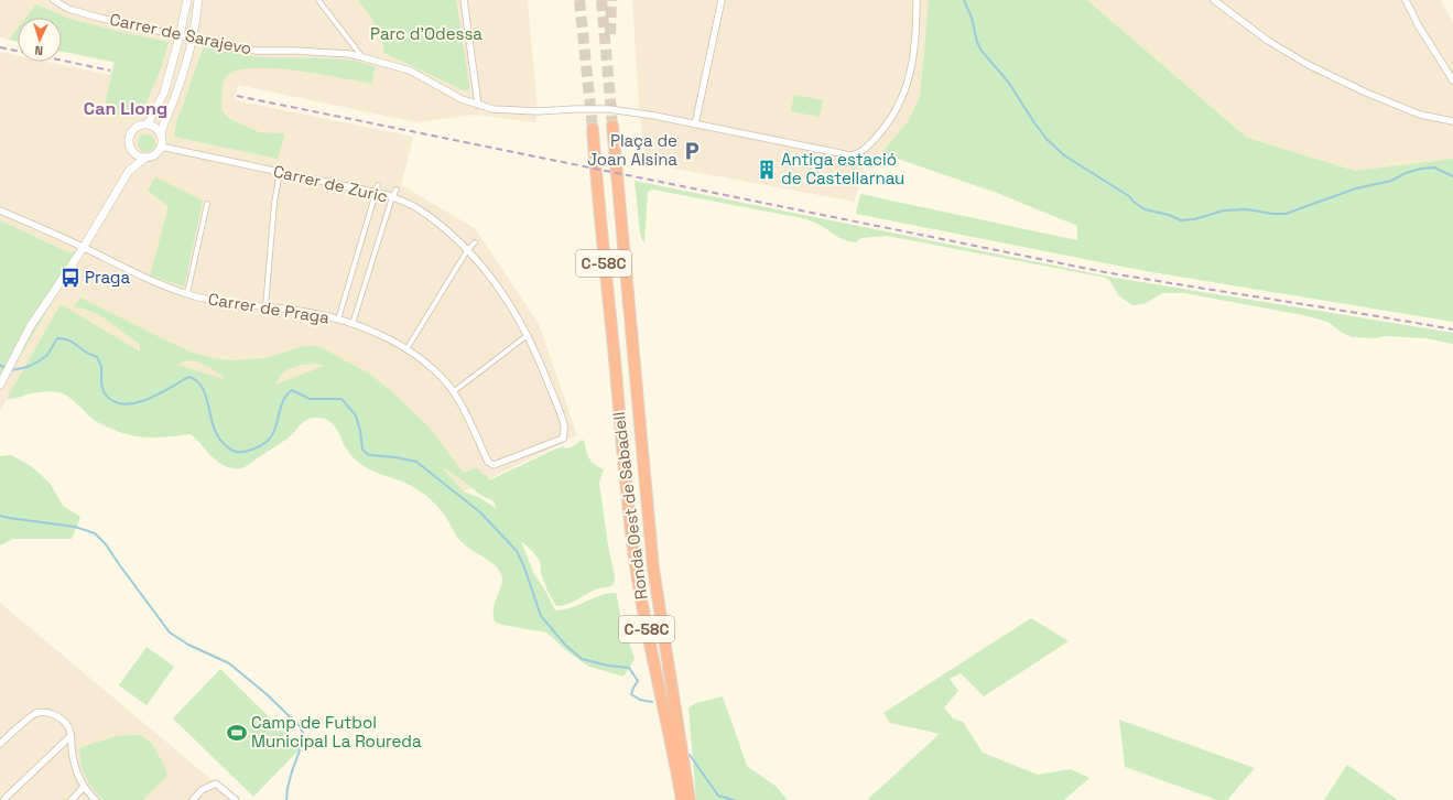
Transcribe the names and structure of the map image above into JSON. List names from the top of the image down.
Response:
{
  "streets": {
    "highway": ["C-58C", "Ronda Oest de Sabadell"],
    "street": ["Carrer de Sarajevo", "Carrer de Zuric", "Carrer de Praga"]
  },
  "crossings": [
    ["Carrer de Zuric", "Carrer de Praga"]
  ],
  "districts": ["Can Llong"],
  "parks": ["Parc d'Odessa"],
  "places": {
    "parking": ["Plaça de Joan Alsina"],
    "building": ["Antiga estació de Castellarnau"],
    "bus stop": ["Praga"],
    "sports": ["Camp de Futbol Municipal La Roureda"]
  },
  "north": "bottom"
}
